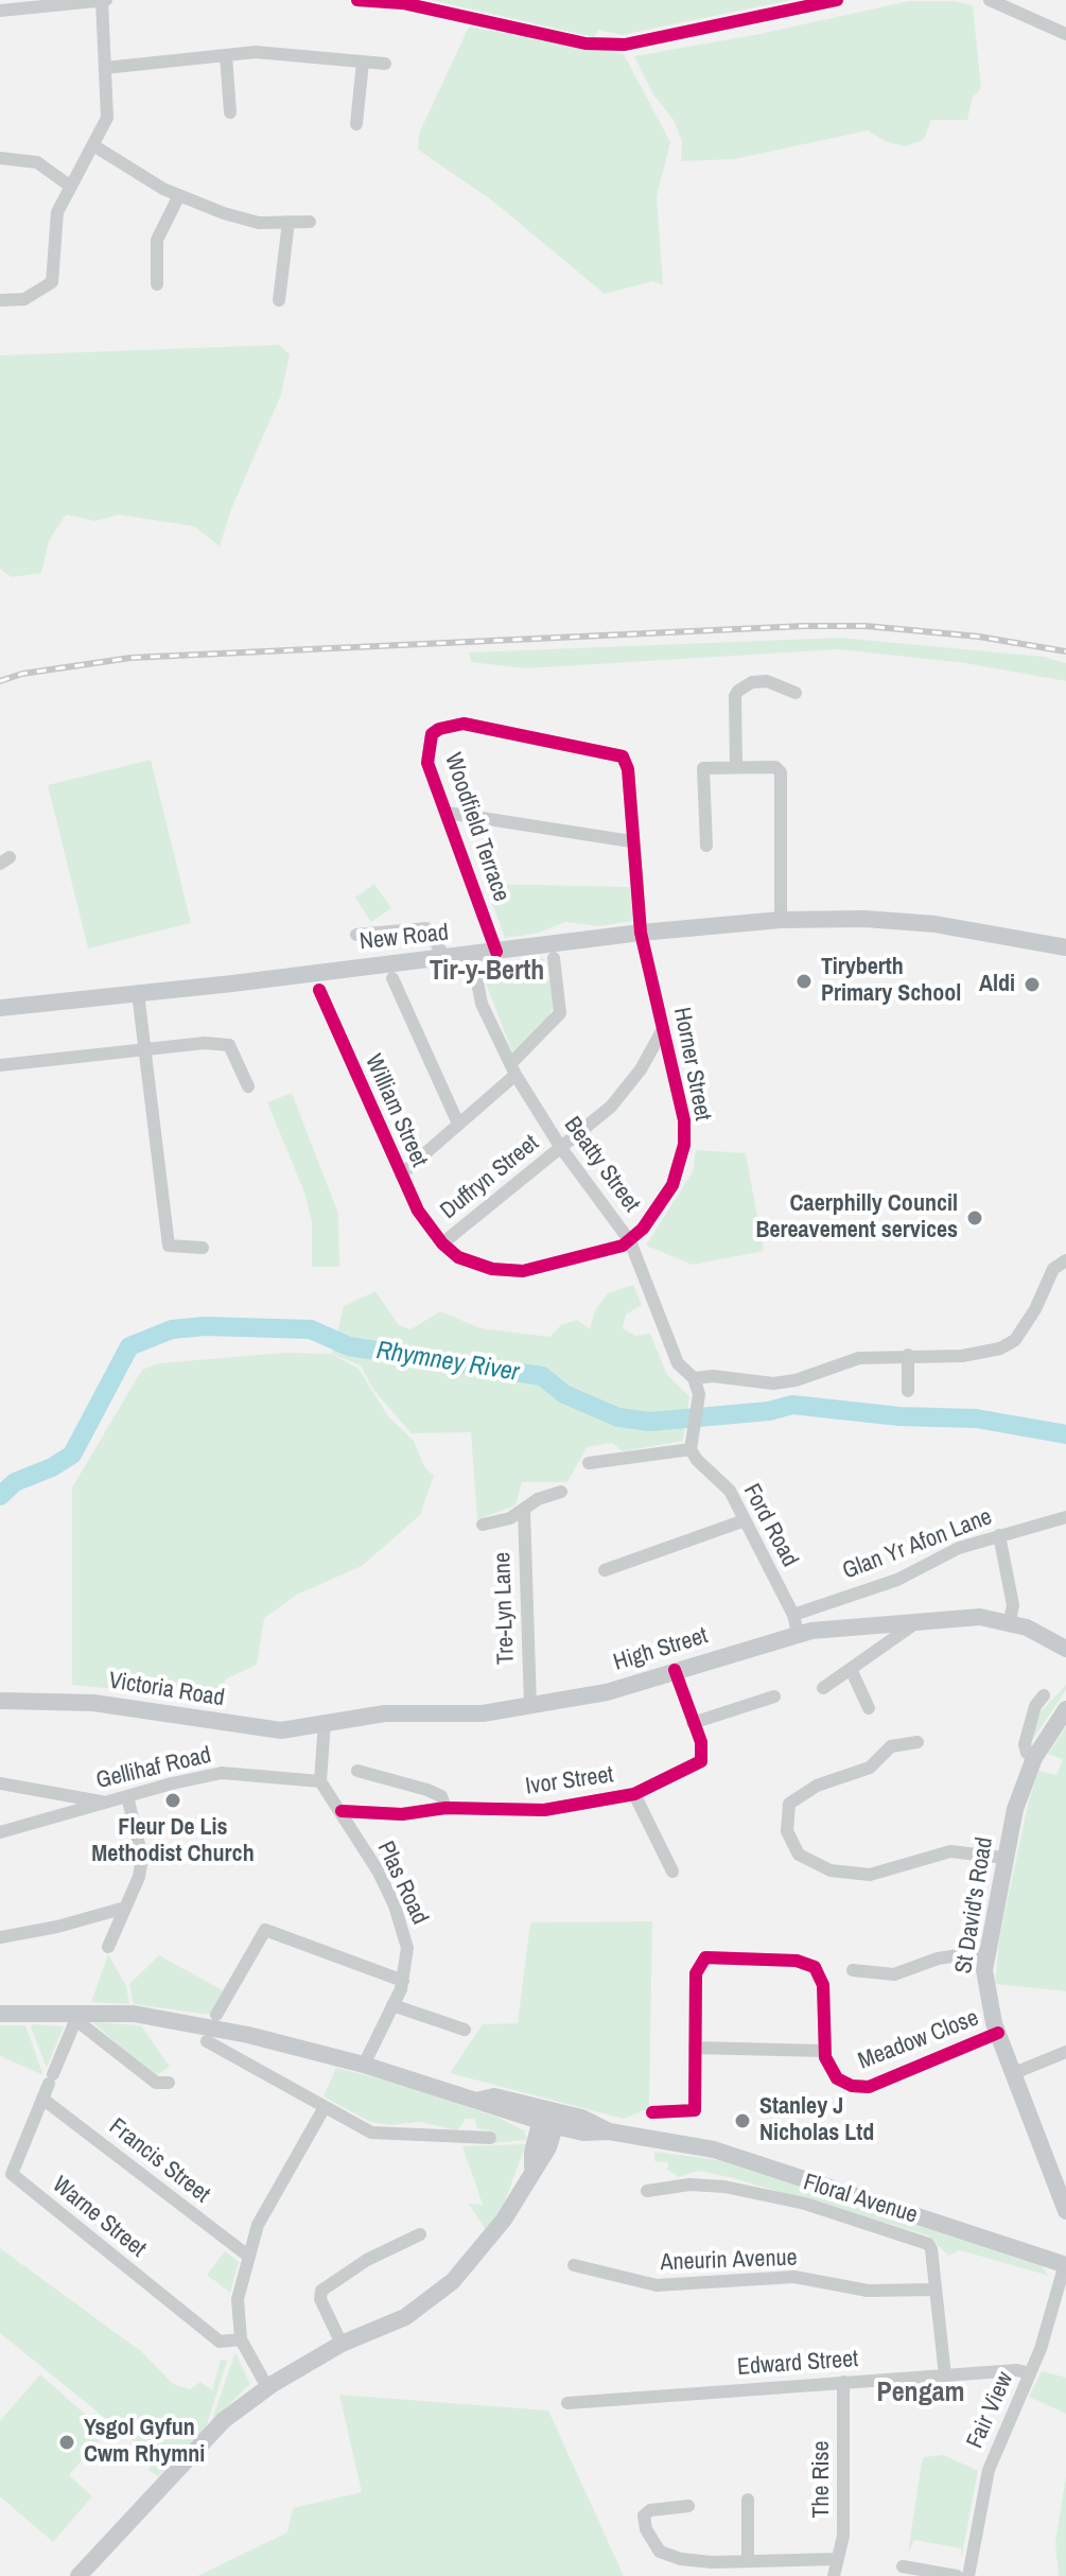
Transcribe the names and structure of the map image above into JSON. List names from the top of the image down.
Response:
{
  "streets": {
    "main road": [
      "New Road",
      "High Street",
      "Victoria Road",
      "St David's Road"
    ],
    "street": [
      "Woodfield Terrace",
      "Horner Street",
      "William Street",
      "Beatty Street",
      "Duffryn Street",
      "Ford Road",
      "Glan Yr Afon Lane",
      "Tre-Lyn Lane",
      "Gellihaf Road",
      "Ivor Street",
      "Plas Road",
      "Meadow Close",
      "Francis Street",
      "Floral Avenue",
      "Warne Street",
      "Aneurin Avenue",
      "Edward Street",
      "Fair View",
      "The Rise"
    ]
  },
  "crossings": [
    ["Woodfield Terrace", "New Road"],
    ["Woodfield Terrace", "Horner Street"],
    ["New Road", "Horner Street"],
    ["New Road", "Beatty Street"],
    ["Horner Street", "Beatty Street"],
    ["Horner Street", "Duffryn Street"],
    ["William Street", "Duffryn Street"],
    ["Beatty Street", "Duffryn Street"],
    ["Beatty Street", "Ford Road"],
    ["Ford Road", "Glan Yr Afon Lane"],
    ["Ford Road", "High Street"],
    ["Tre-Lyn Lane", "High Street"],
    ["High Street", "Victoria Road"],
    ["High Street", "Ivor Street"],
    ["Gellihaf Road", "Plas Road"],
    ["Ivor Street", "Plas Road"],
    ["St David's Road", "Meadow Close"],
    ["Francis Street", "Warne Street"],
    ["Floral Avenue", "Aneurin Avenue"],
    ["Floral Avenue", "Edward Street"],
    ["Edward Street", "Fair View"],
    ["Edward Street", "The Rise"]
  ],
  "districts": ["Tir-y-Berth", "Pengam"],
  "water": ["Rhymney River"],
  "places": [
    "Tiryberth Primary School",
    "Aldi",
    "Caerphilly Council Bereavement services",
    "Fleur De Lis Methodist Church",
    "Stanley J Nicholas Ltd",
    "Ysgol Gyfun Cwm Rhymni"
  ]
}
